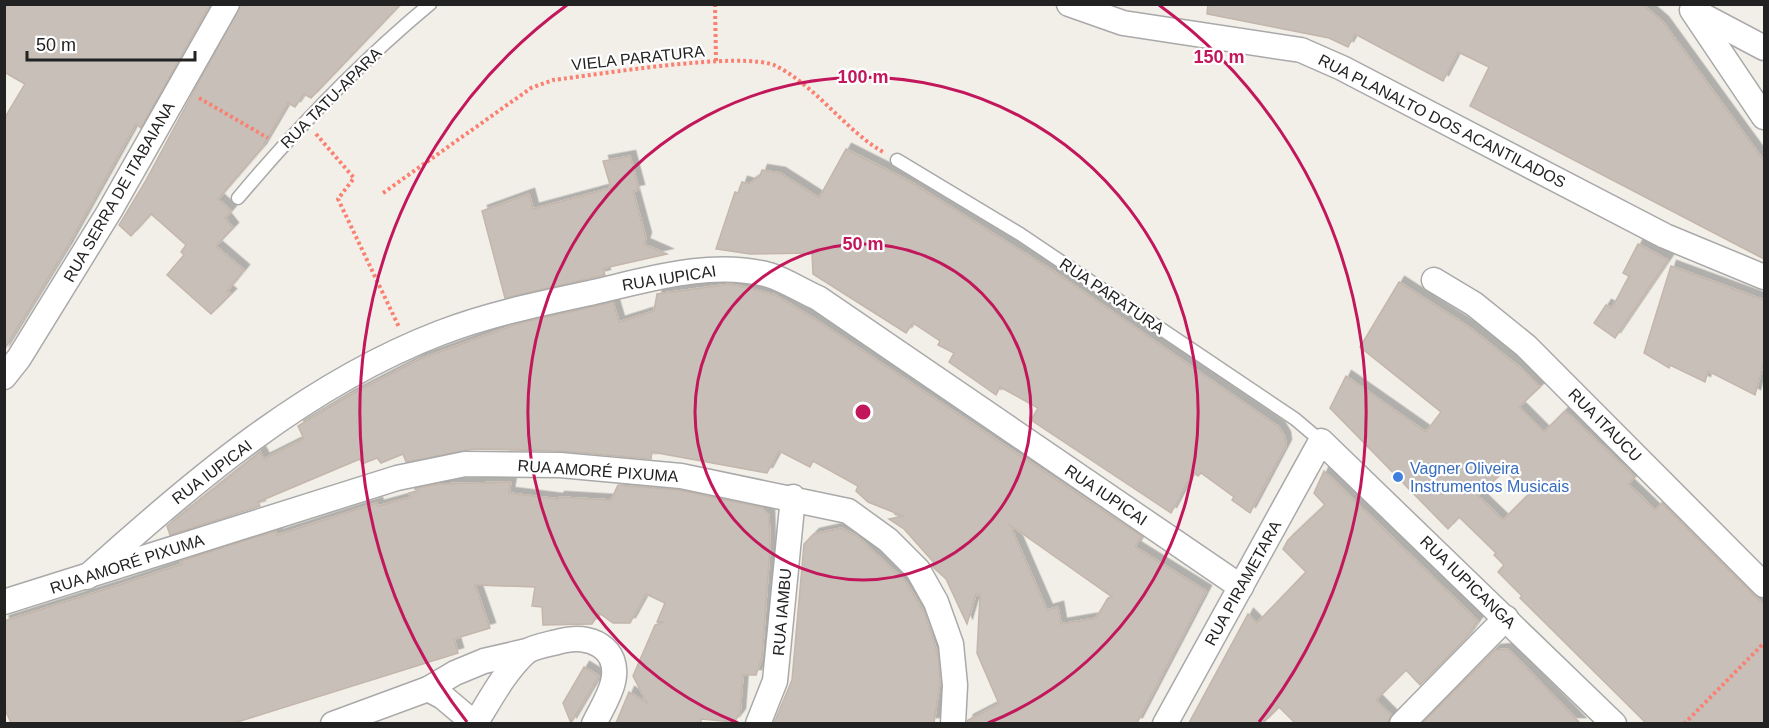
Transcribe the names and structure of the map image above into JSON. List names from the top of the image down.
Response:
{
  "streets": {
    "street": [
      "RUA PLANALTO DOS ACANTILADOS",
      "RUA SERRA DE ITABAIANA",
      "RUA IUPICAI",
      "RUA ITAUCU",
      "RUA AMORÉ PIXUMA",
      "RUA IUPICANGA",
      "RUA PIRAMETARA",
      "RUA IAMBU"
    ],
    "lane": ["RUA TATU-APARA", "RUA PARATURA"],
    "path": ["VIELA PARATURA"]
  },
  "crossings": [
    ["VIELA PARATURA", "RUA PARATURA"],
    ["RUA IUPICAI", "RUA AMORÉ PIXUMA"],
    ["RUA IUPICAI", "RUA PIRAMETARA"],
    ["RUA PARATURA", "RUA IUPICANGA"],
    ["RUA PARATURA", "RUA PIRAMETARA"],
    ["RUA AMORÉ PIXUMA", "RUA IAMBU"],
    ["RUA IUPICANGA", "RUA PIRAMETARA"]
  ],
  "places": ["Vagner Oliveira Instrumentos Musicais"],
  "scale_bar": "50 m",
  "rings": ["150 m", "100 m", "50 m"]
}
